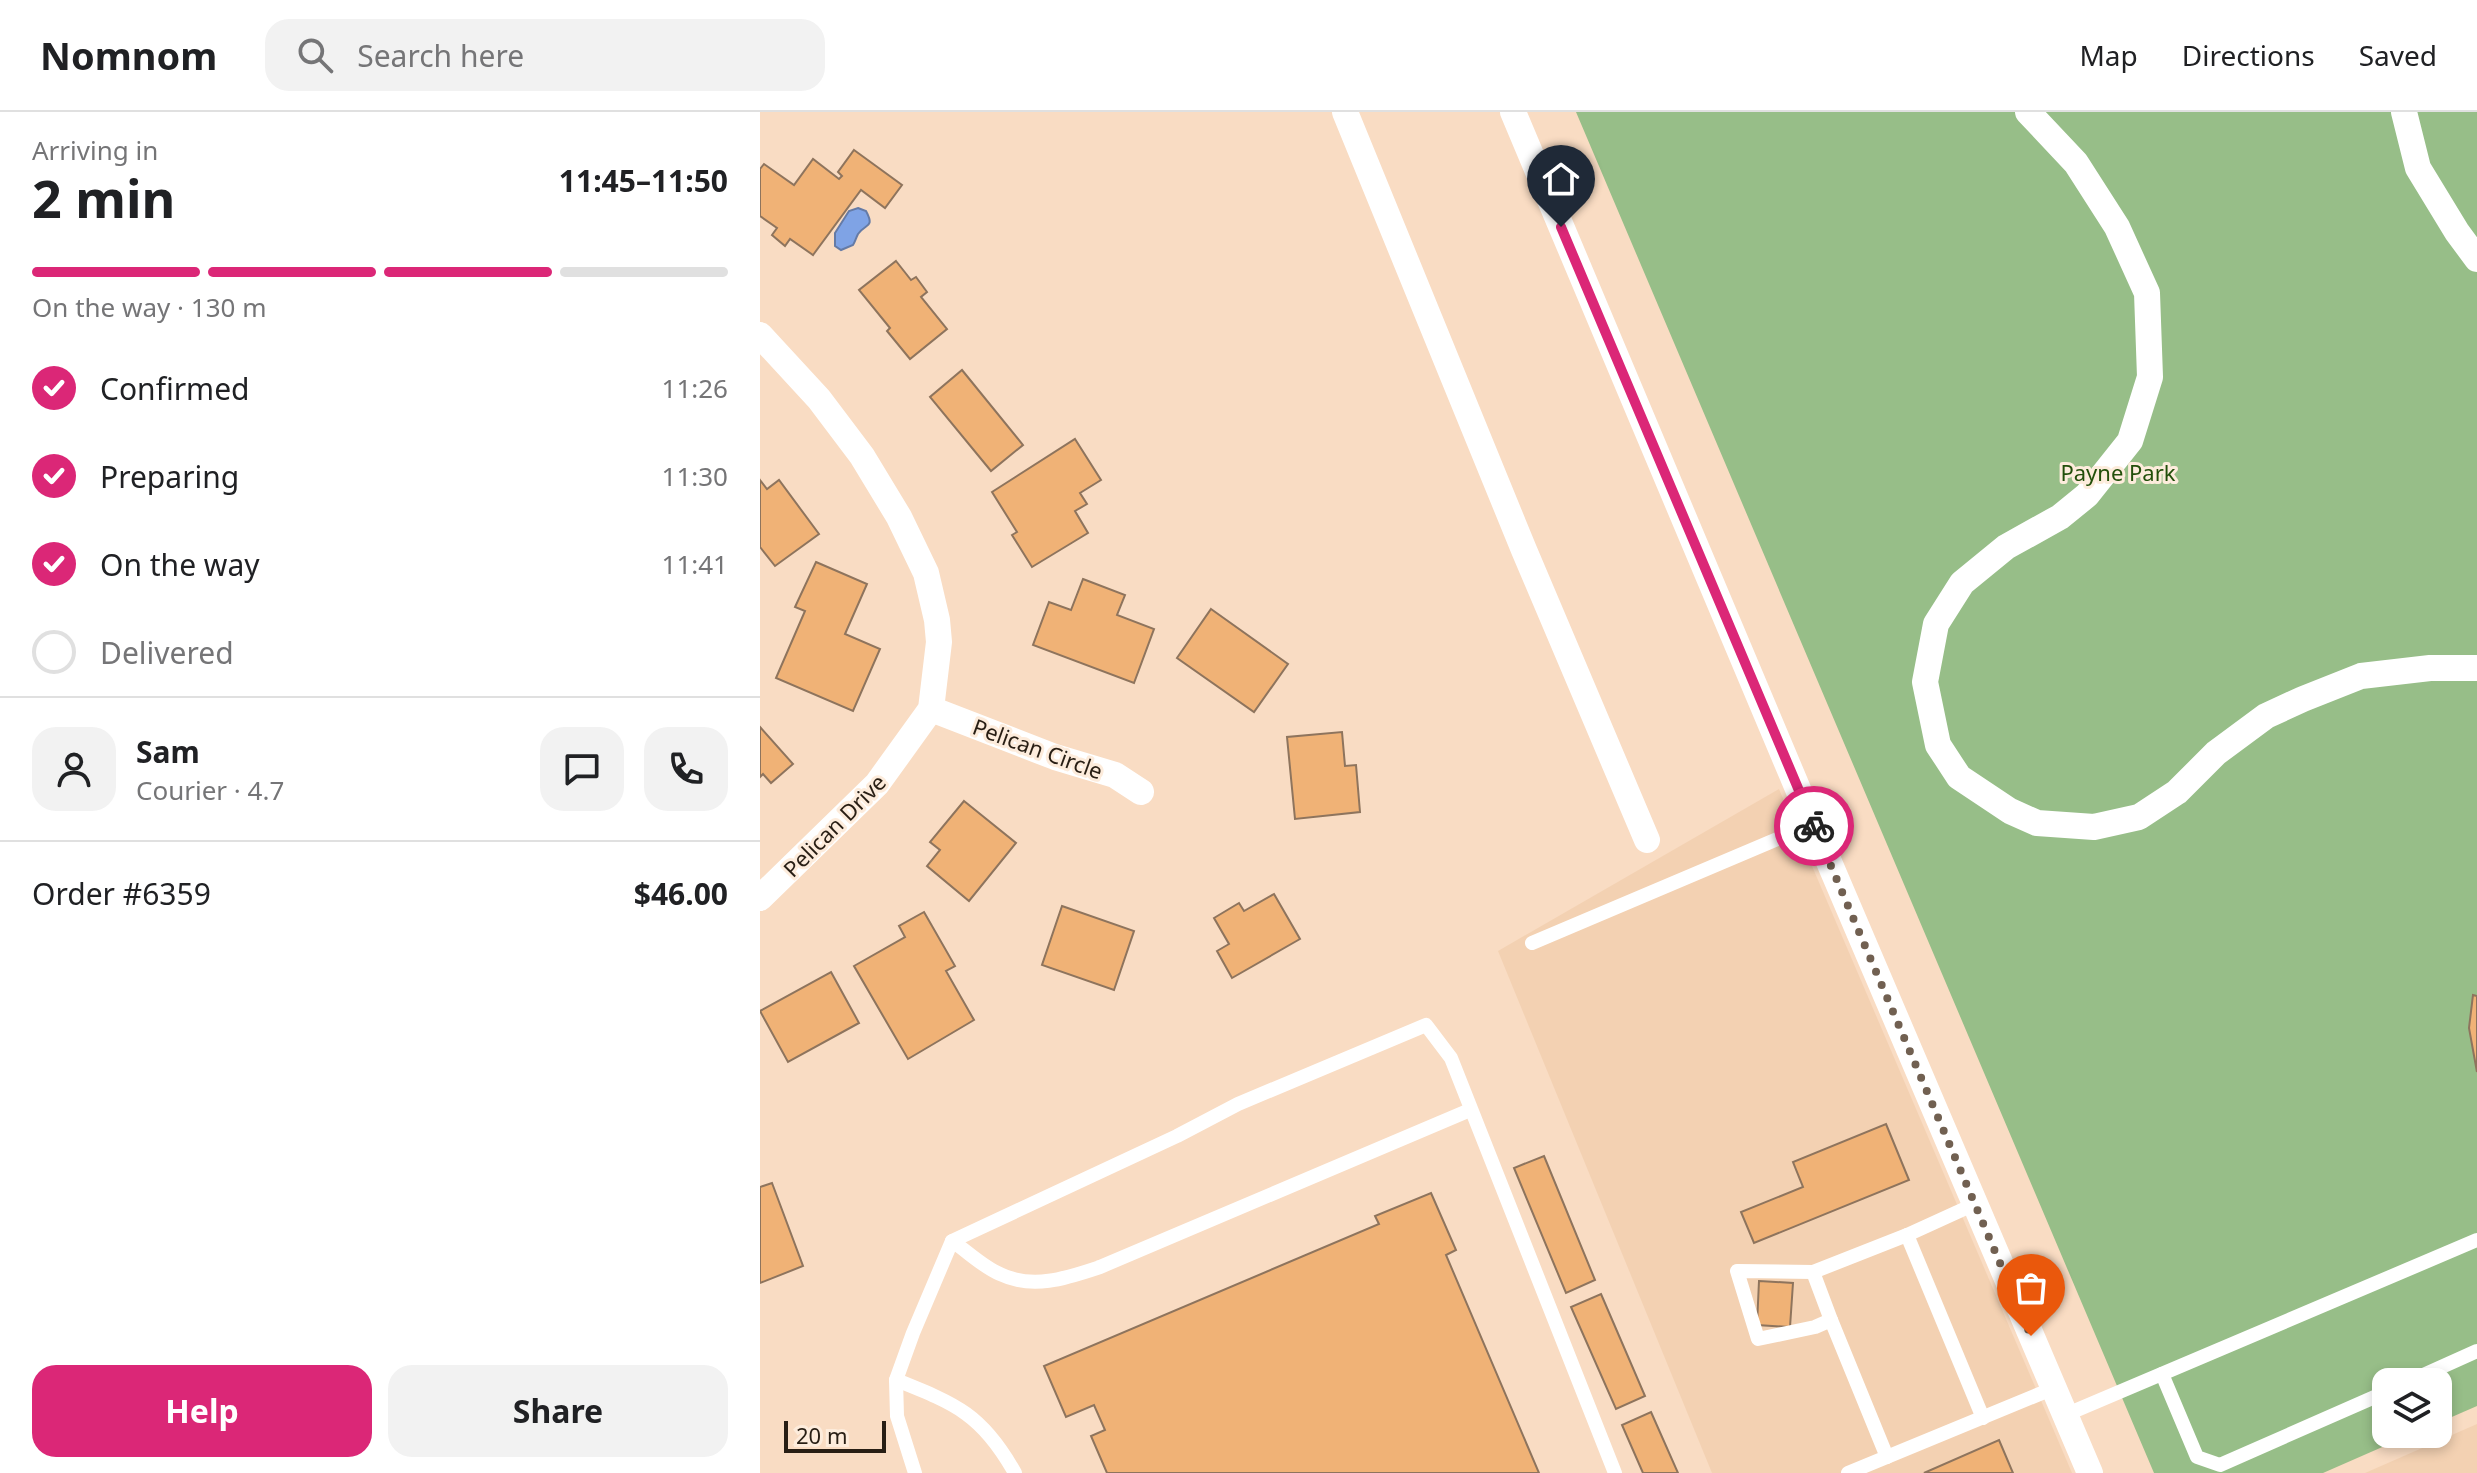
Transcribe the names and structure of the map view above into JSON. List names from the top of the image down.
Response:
{
  "streets": {
    "street": ["Pelican Circle", "Pelican Drive"]
  },
  "crossings": [
    ["Pelican Circle", "Pelican Drive"]
  ],
  "parks": ["Payne Park"],
  "scale_bar": "20 m",
  "page": {
    "header": "Nomnom",
    "search": "Search here",
    "nav": ["Map", "Directions", "Saved"],
    "heading": ["2 min", "Arriving in", "11:45–11:50"],
    "panel": [
      "Sam",
      "Courier · 4.7",
      "Order #6359",
      "$46.00"
    ],
    "bar": "On the way · 130 m",
    "list": [
      ["Confirmed", "11:26"],
      ["Preparing", "11:30"],
      ["On the way", "11:41"],
      "Delivered"
    ],
    "buttons": ["Help", "Share"],
    "scale": "20 m"
  }
}
